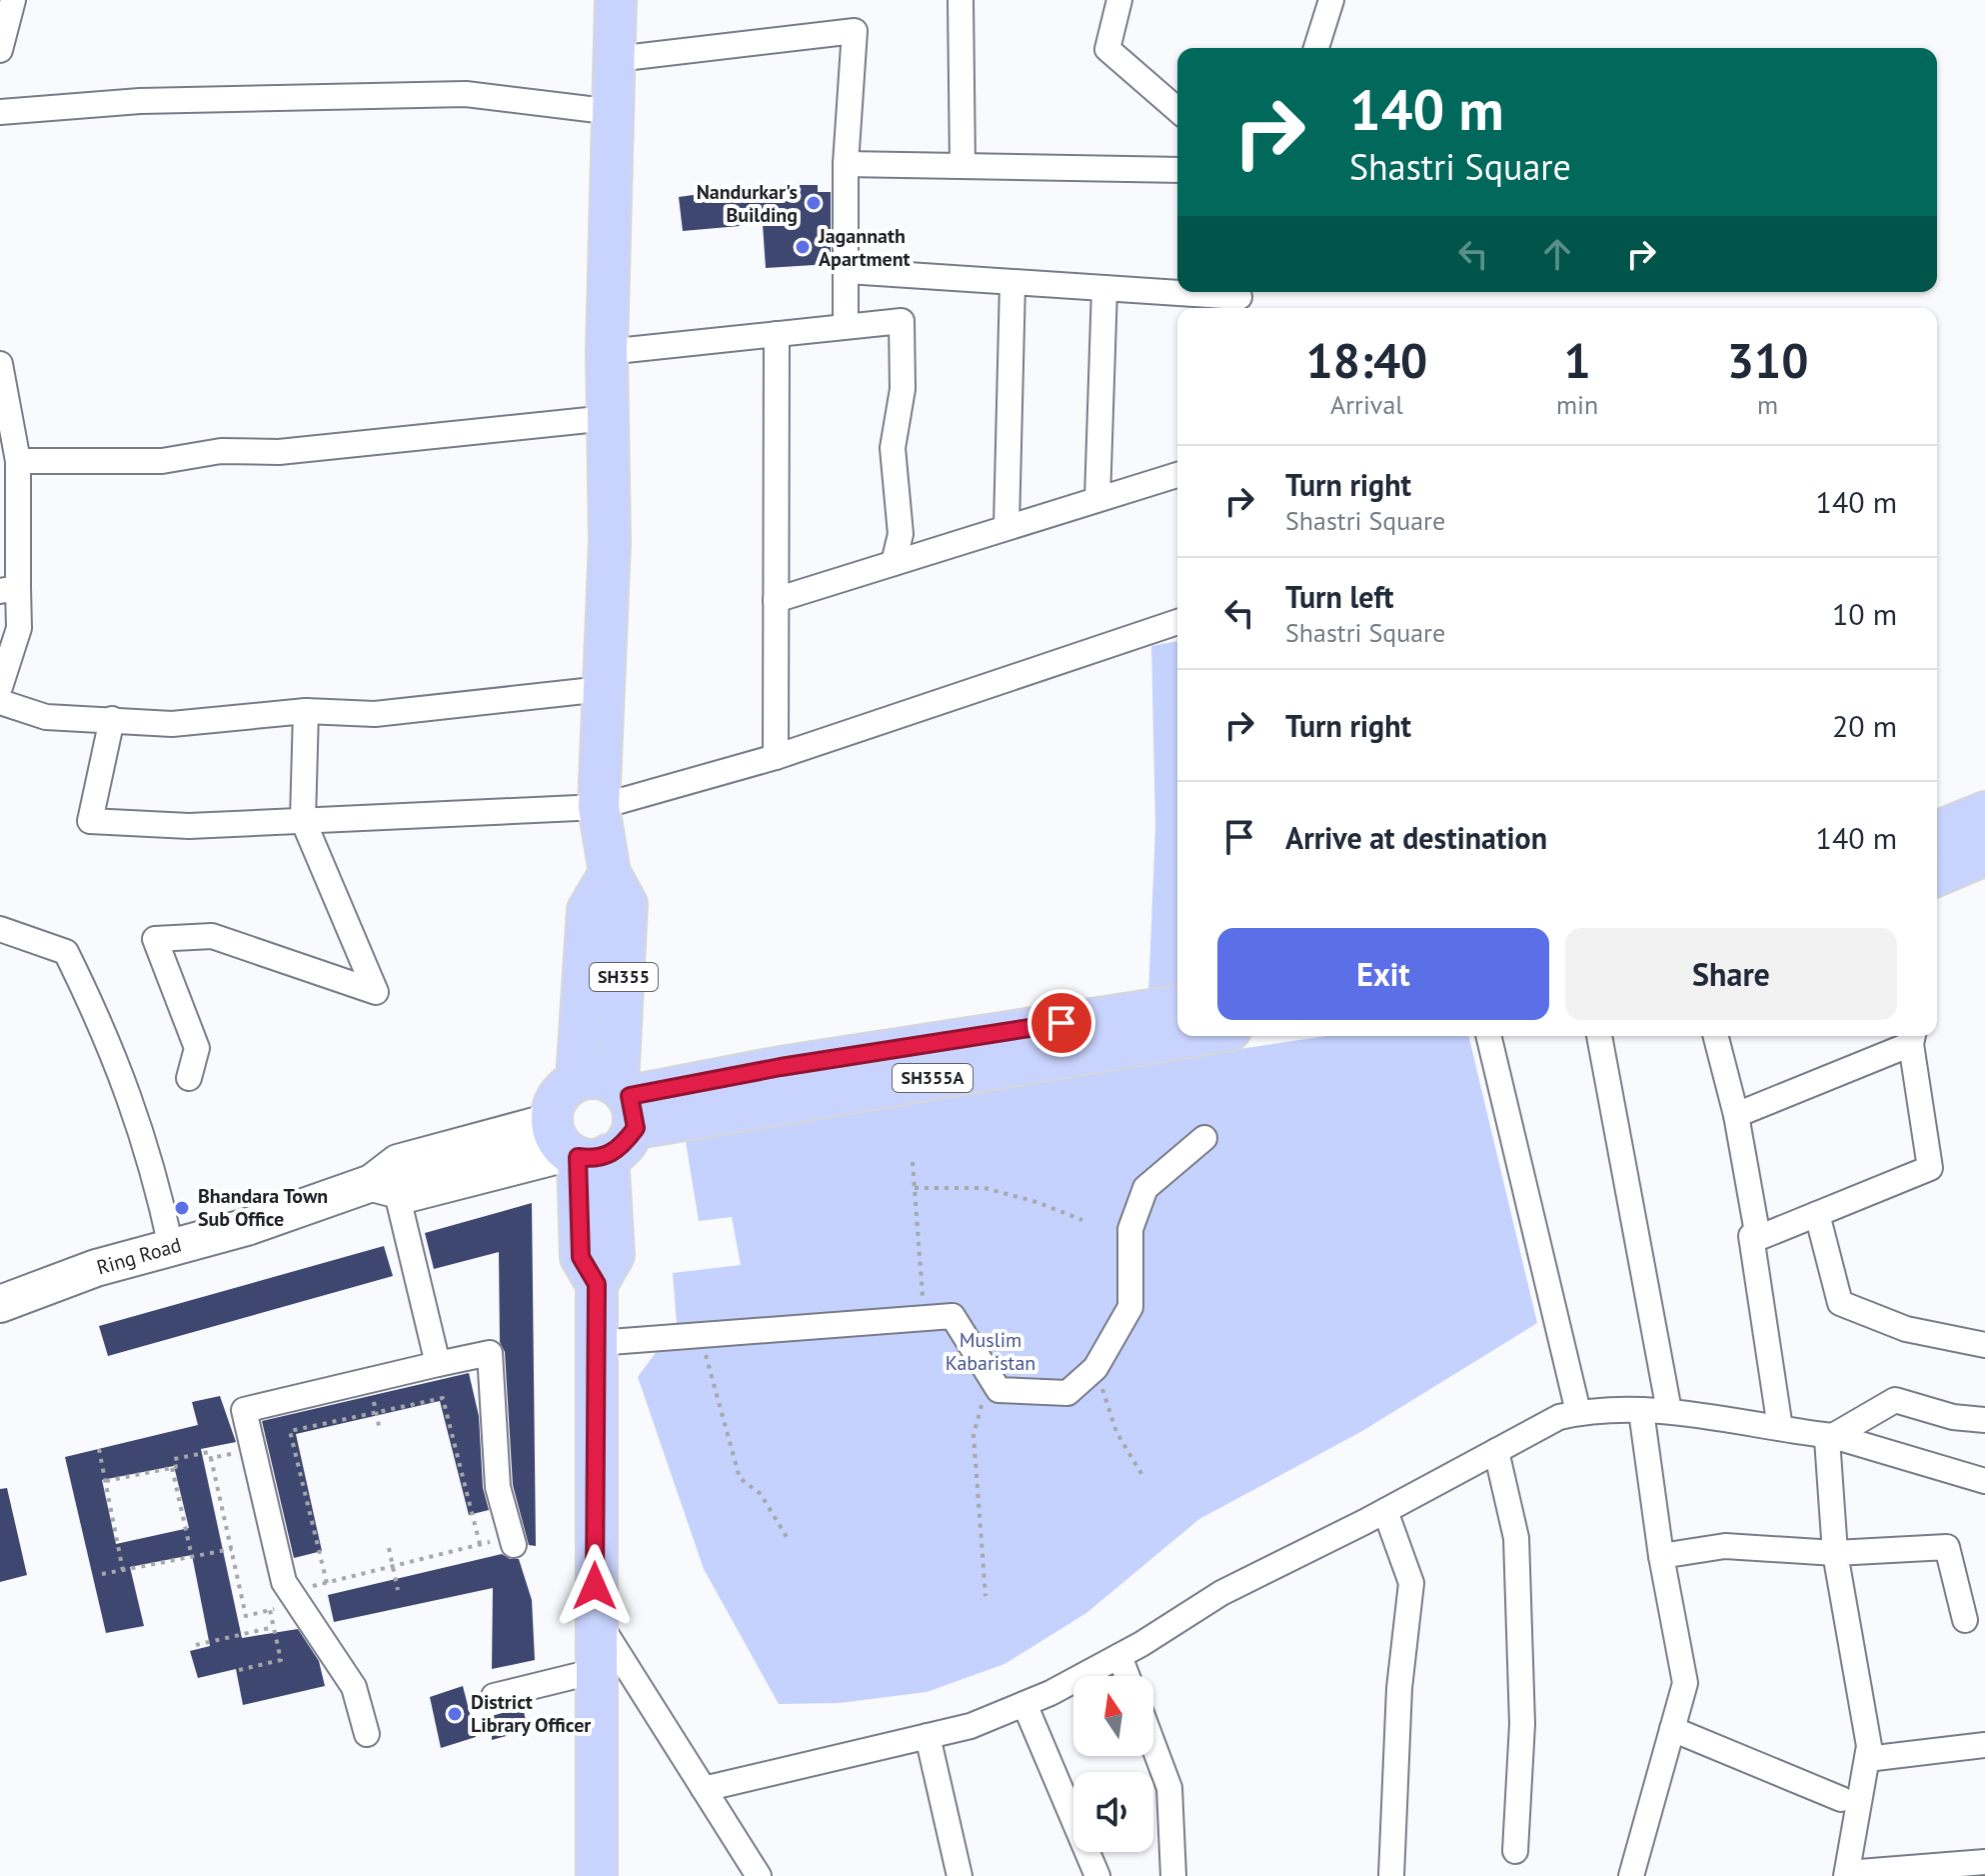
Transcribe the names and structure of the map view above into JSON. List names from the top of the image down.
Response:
{
  "streets": {
    "main road": ["SH355", "SH355A"],
    "street": ["Ring Road"]
  },
  "crossings": [
    ["SH355", "SH355A"],
    ["SH355", "Ring Road"],
    ["SH355A", "Ring Road"]
  ],
  "parks": ["Muslim Kabaristan"],
  "places": [
    "Nandurkar's Building",
    "Jagannath Apartment",
    "Bhandara Town Sub Office",
    "District Library Officer"
  ],
  "north": "top",
  "page": {
    "turn": ["140 m", "Shastri Square"],
    "eta": [
      "18:40",
      "Arrival",
      "1",
      "min",
      "310",
      "m"
    ],
    "list": [
      {
        "name": "Turn right",
        "note": "Shastri Square",
        "value": "140 m"
      },
      {
        "name": "Turn left",
        "note": "Shastri Square",
        "value": "10 m"
      },
      {
        "name": "Turn right",
        "value": "20 m"
      },
      {
        "name": "Arrive at destination",
        "value": "140 m"
      }
    ],
    "buttons": ["Exit", "Share"]
  }
}
